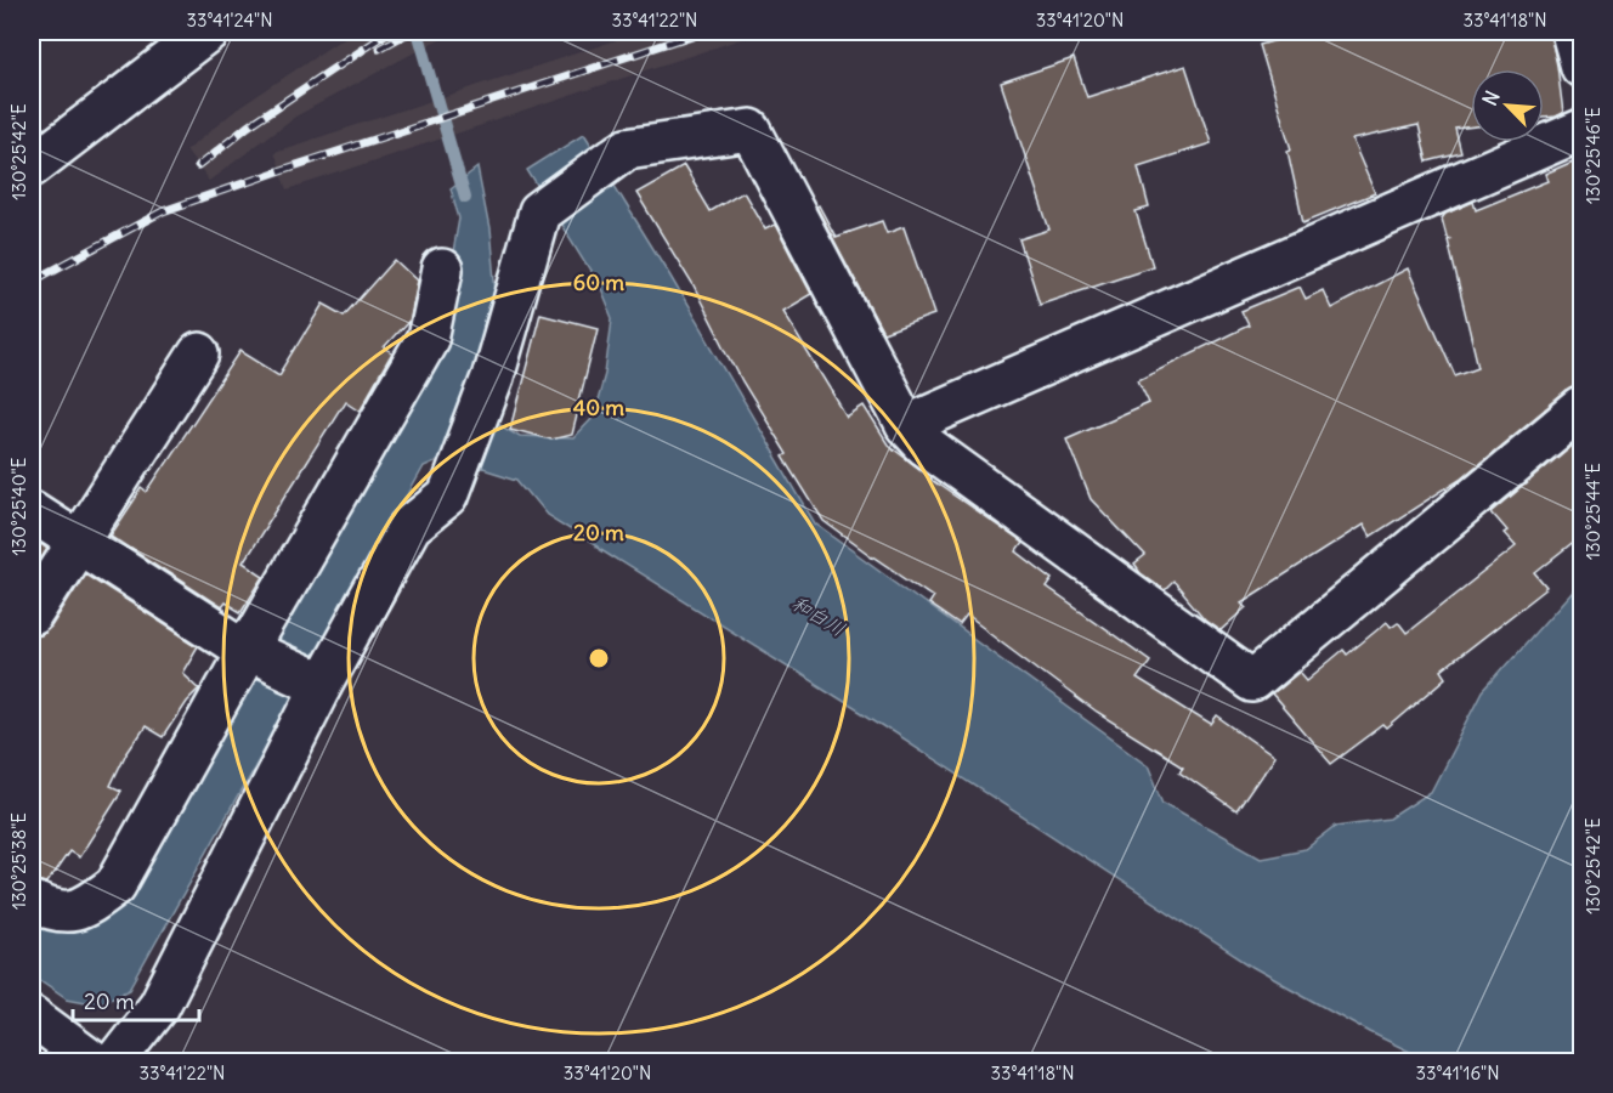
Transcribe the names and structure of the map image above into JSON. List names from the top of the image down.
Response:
{
  "water": ["和白川"],
  "scale_bar": "20 m",
  "north": "top left",
  "coordinates": [
    "33°41'24\"N",
    "33°41'22\"N",
    "33°41'20\"N",
    "33°41'18\"N",
    "130°25'42\"E",
    "130°25'46\"E",
    "130°25'40\"E",
    "130°25'44\"E",
    "130°25'38\"E",
    "33°41'16\"N"
  ],
  "rings": ["60 m", "40 m", "20 m"]
}
